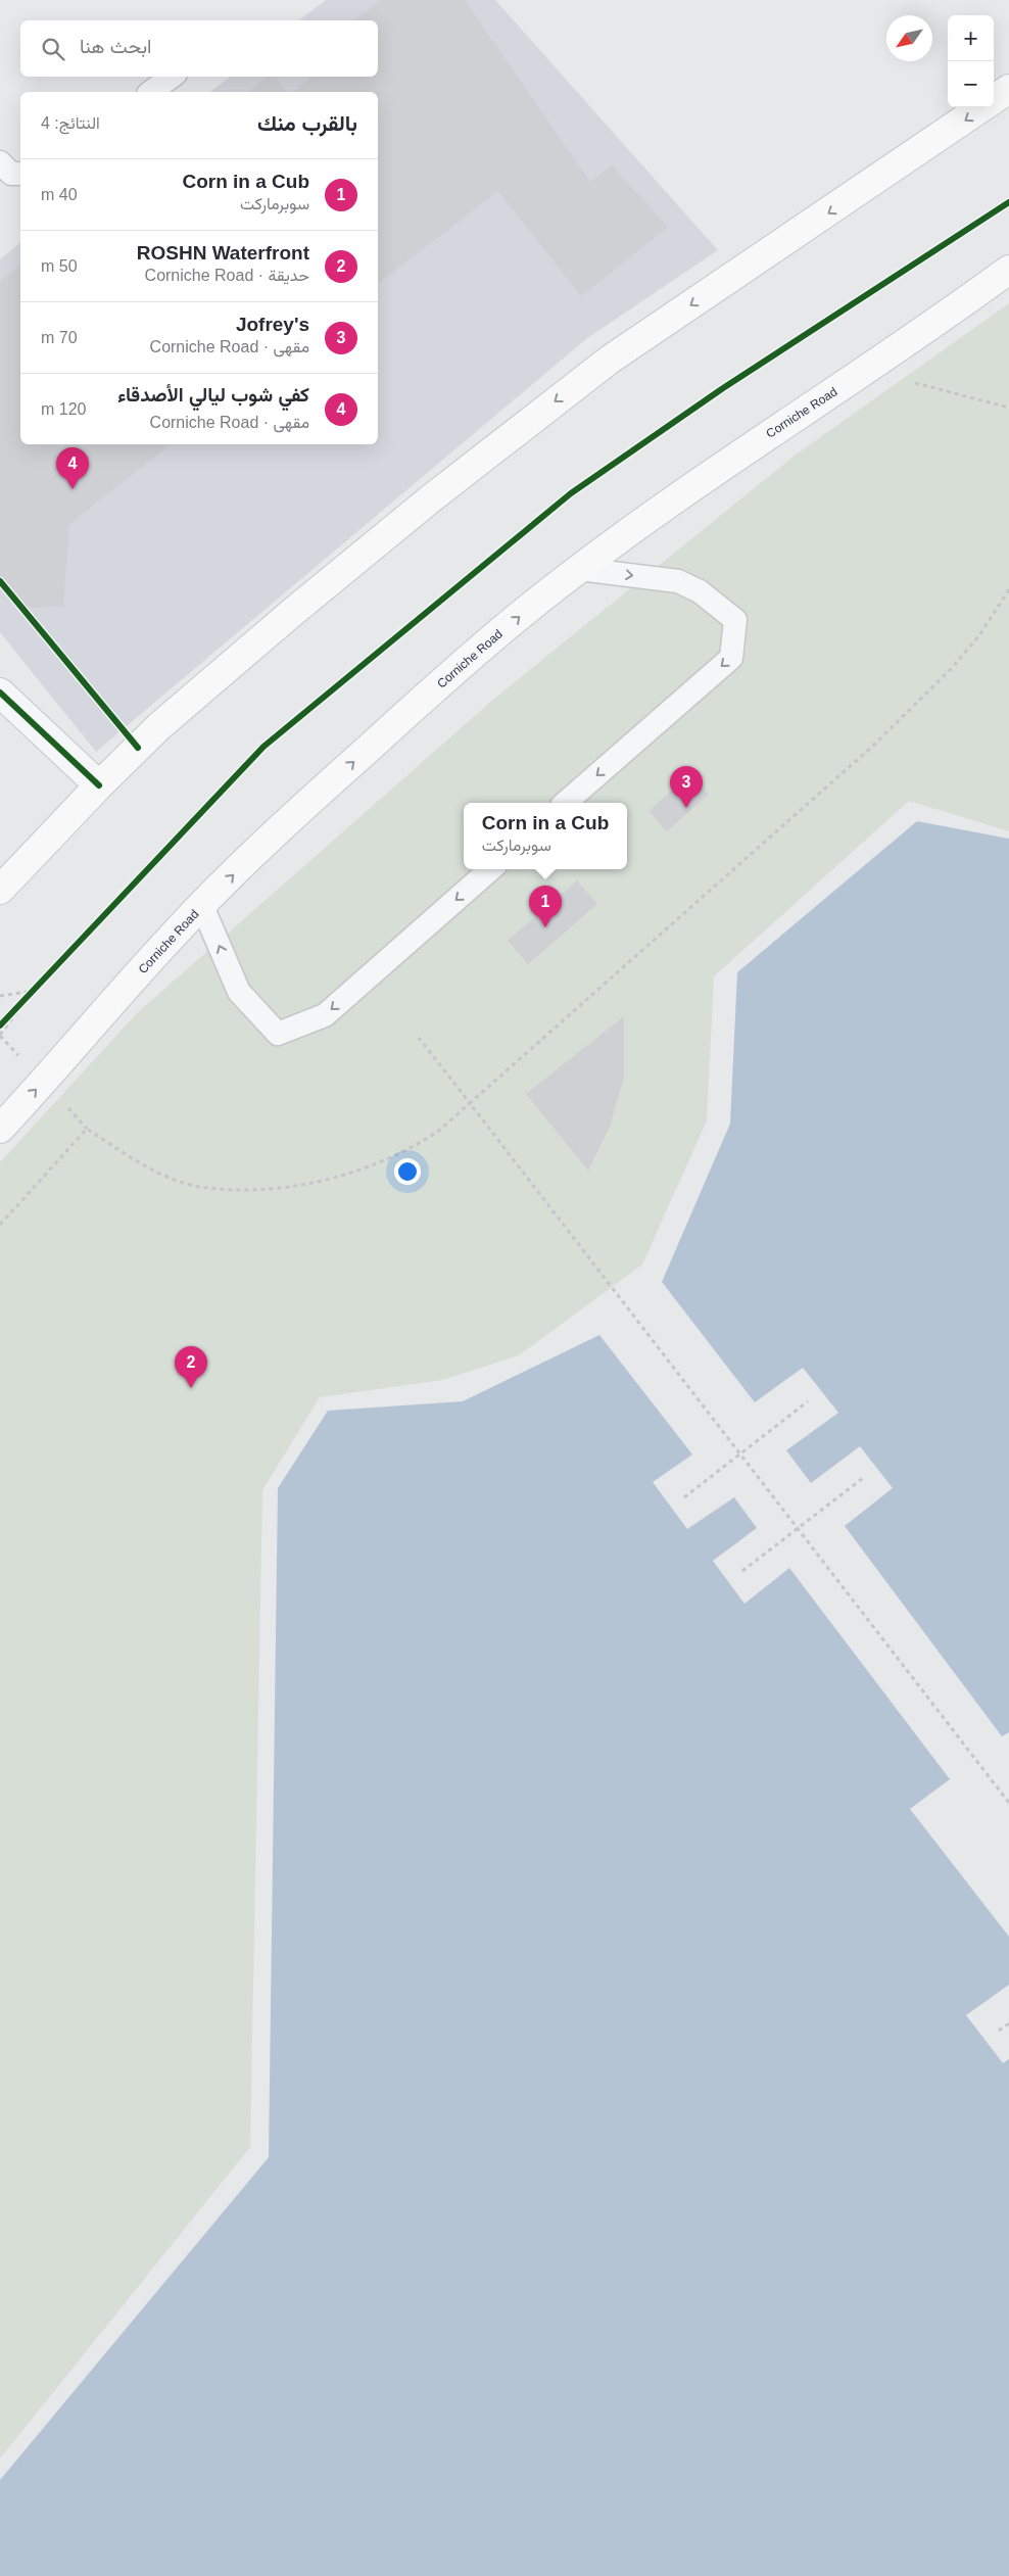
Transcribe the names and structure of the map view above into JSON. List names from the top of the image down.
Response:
{
  "streets": {
    "main road": ["Corniche Road"]
  },
  "north": "bottom left",
  "page": {
    "map_buttons": ["+", "−"],
    "search": "ابحث هنا",
    "heading": ["بالقرب منك", "النتائج: 4"],
    "list": [
      {
        "mark": "1",
        "name": "Corn in a Cub",
        "note": "سوبرماركت",
        "value": "40 m"
      },
      {
        "mark": "2",
        "name": "ROSHN Waterfront",
        "note": "حديقة · Corniche Road",
        "value": "50 m"
      },
      {
        "mark": "3",
        "name": "Jofrey's",
        "note": "مقهى · Corniche Road",
        "value": "70 m"
      },
      {
        "mark": "4",
        "name": "كفي شوب ليالي الأصدقاء",
        "note": "مقهى · Corniche Road",
        "value": "120 m"
      }
    ],
    "pins": [
      "4",
      "3",
      "1",
      "2"
    ],
    "popup": ["Corn in a Cub", "سوبرماركت"]
  }
}
